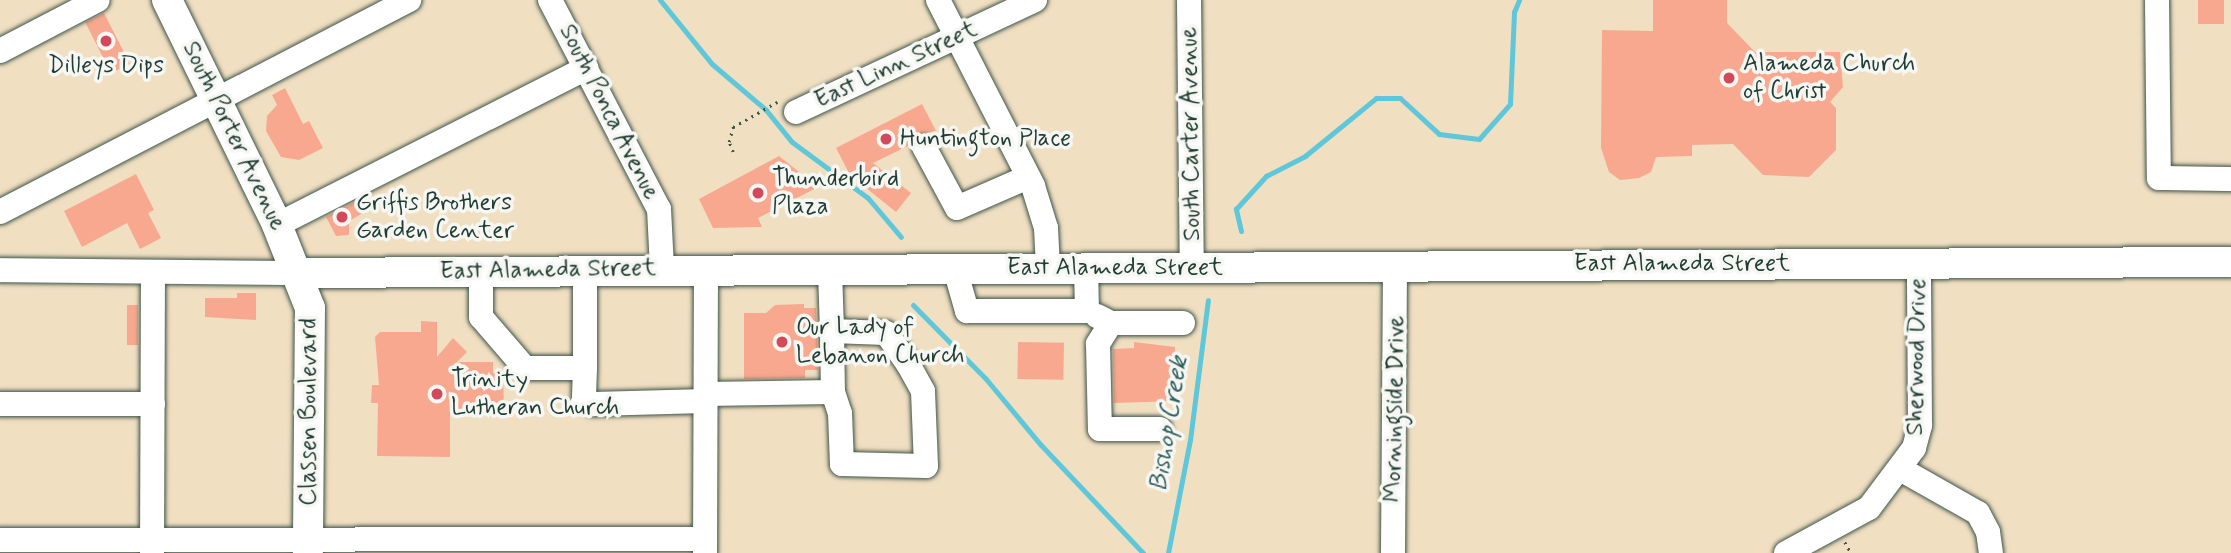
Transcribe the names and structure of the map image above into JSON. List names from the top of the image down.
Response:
{
  "streets": {
    "main road": ["South Porter Avenue", "East Alameda Street", "Classen Boulevard"],
    "street": [
      "East Linn Street",
      "South Ponca Avenue",
      "South Carter Avenue",
      "Sherwood Drive",
      "Morningside Drive"
    ]
  },
  "crossings": [
    ["South Ponca Avenue", "East Alameda Street"],
    ["South Carter Avenue", "East Alameda Street"],
    ["South Porter Avenue", "East Alameda Street"],
    ["South Porter Avenue", "Classen Boulevard"],
    ["East Alameda Street", "Sherwood Drive"],
    ["East Alameda Street", "Morningside Drive"],
    ["East Alameda Street", "Classen Boulevard"]
  ],
  "water": ["Bishop Creek"],
  "places": [
    "Dilleys Dips",
    "Alameda Church of Christ",
    "Huntington Place",
    "Thunderbird Plaza",
    "Griffis Brothers Garden Center",
    "Our Lady of Lebanon Church",
    "Trinity Lutheran Church"
  ]
}
